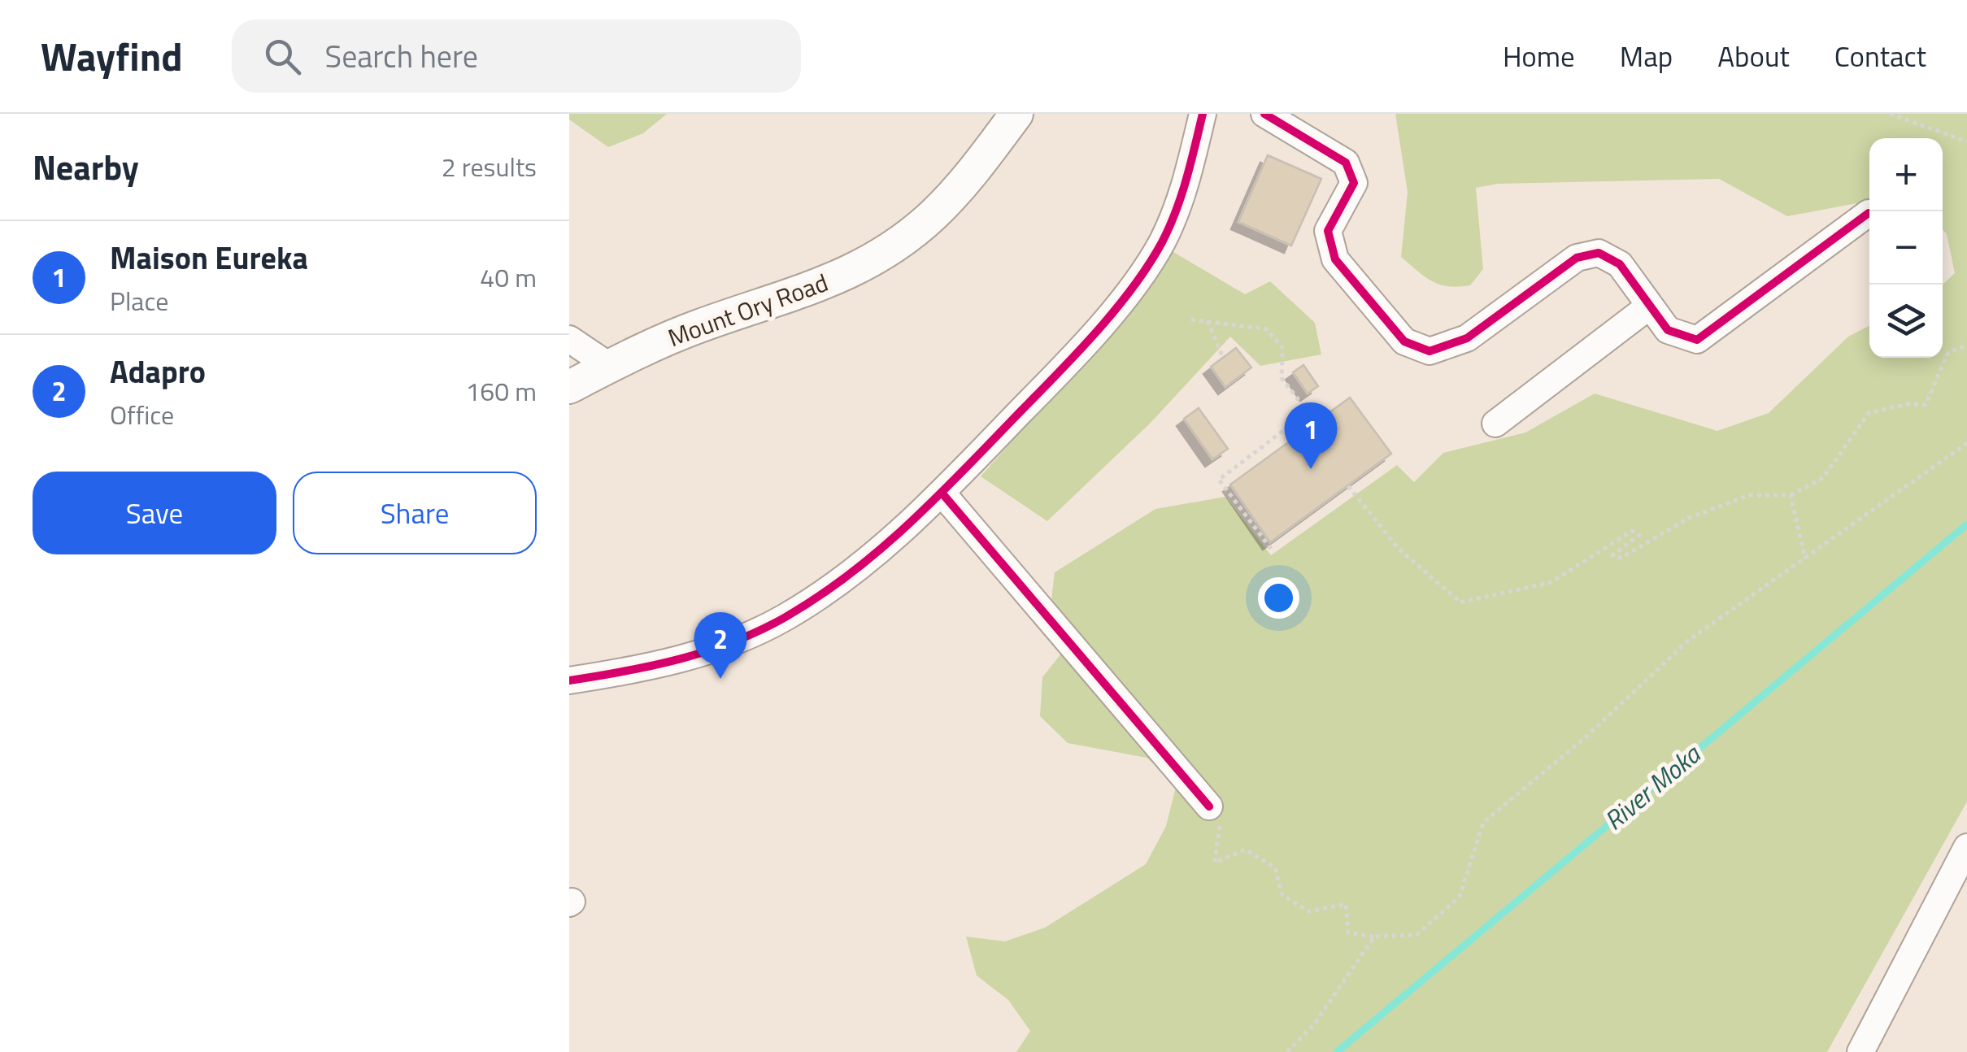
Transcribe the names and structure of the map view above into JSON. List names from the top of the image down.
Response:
{
  "streets": {
    "main road": ["Mount Ory Road"]
  },
  "water": ["River Moka"],
  "page": {
    "header": "Wayfind",
    "search": "Search here",
    "nav": [
      "Home",
      "Map",
      "About",
      "Contact"
    ],
    "heading": ["Nearby", "2 results"],
    "map_buttons": ["+", "−"],
    "list": [
      {
        "mark": "1",
        "name": "Maison Eureka",
        "note": "Place",
        "value": "40 m"
      },
      {
        "mark": "2",
        "name": "Adapro",
        "note": "Office",
        "value": "160 m"
      }
    ],
    "pins": ["1", "2"],
    "buttons": ["Save", "Share"]
  }
}
